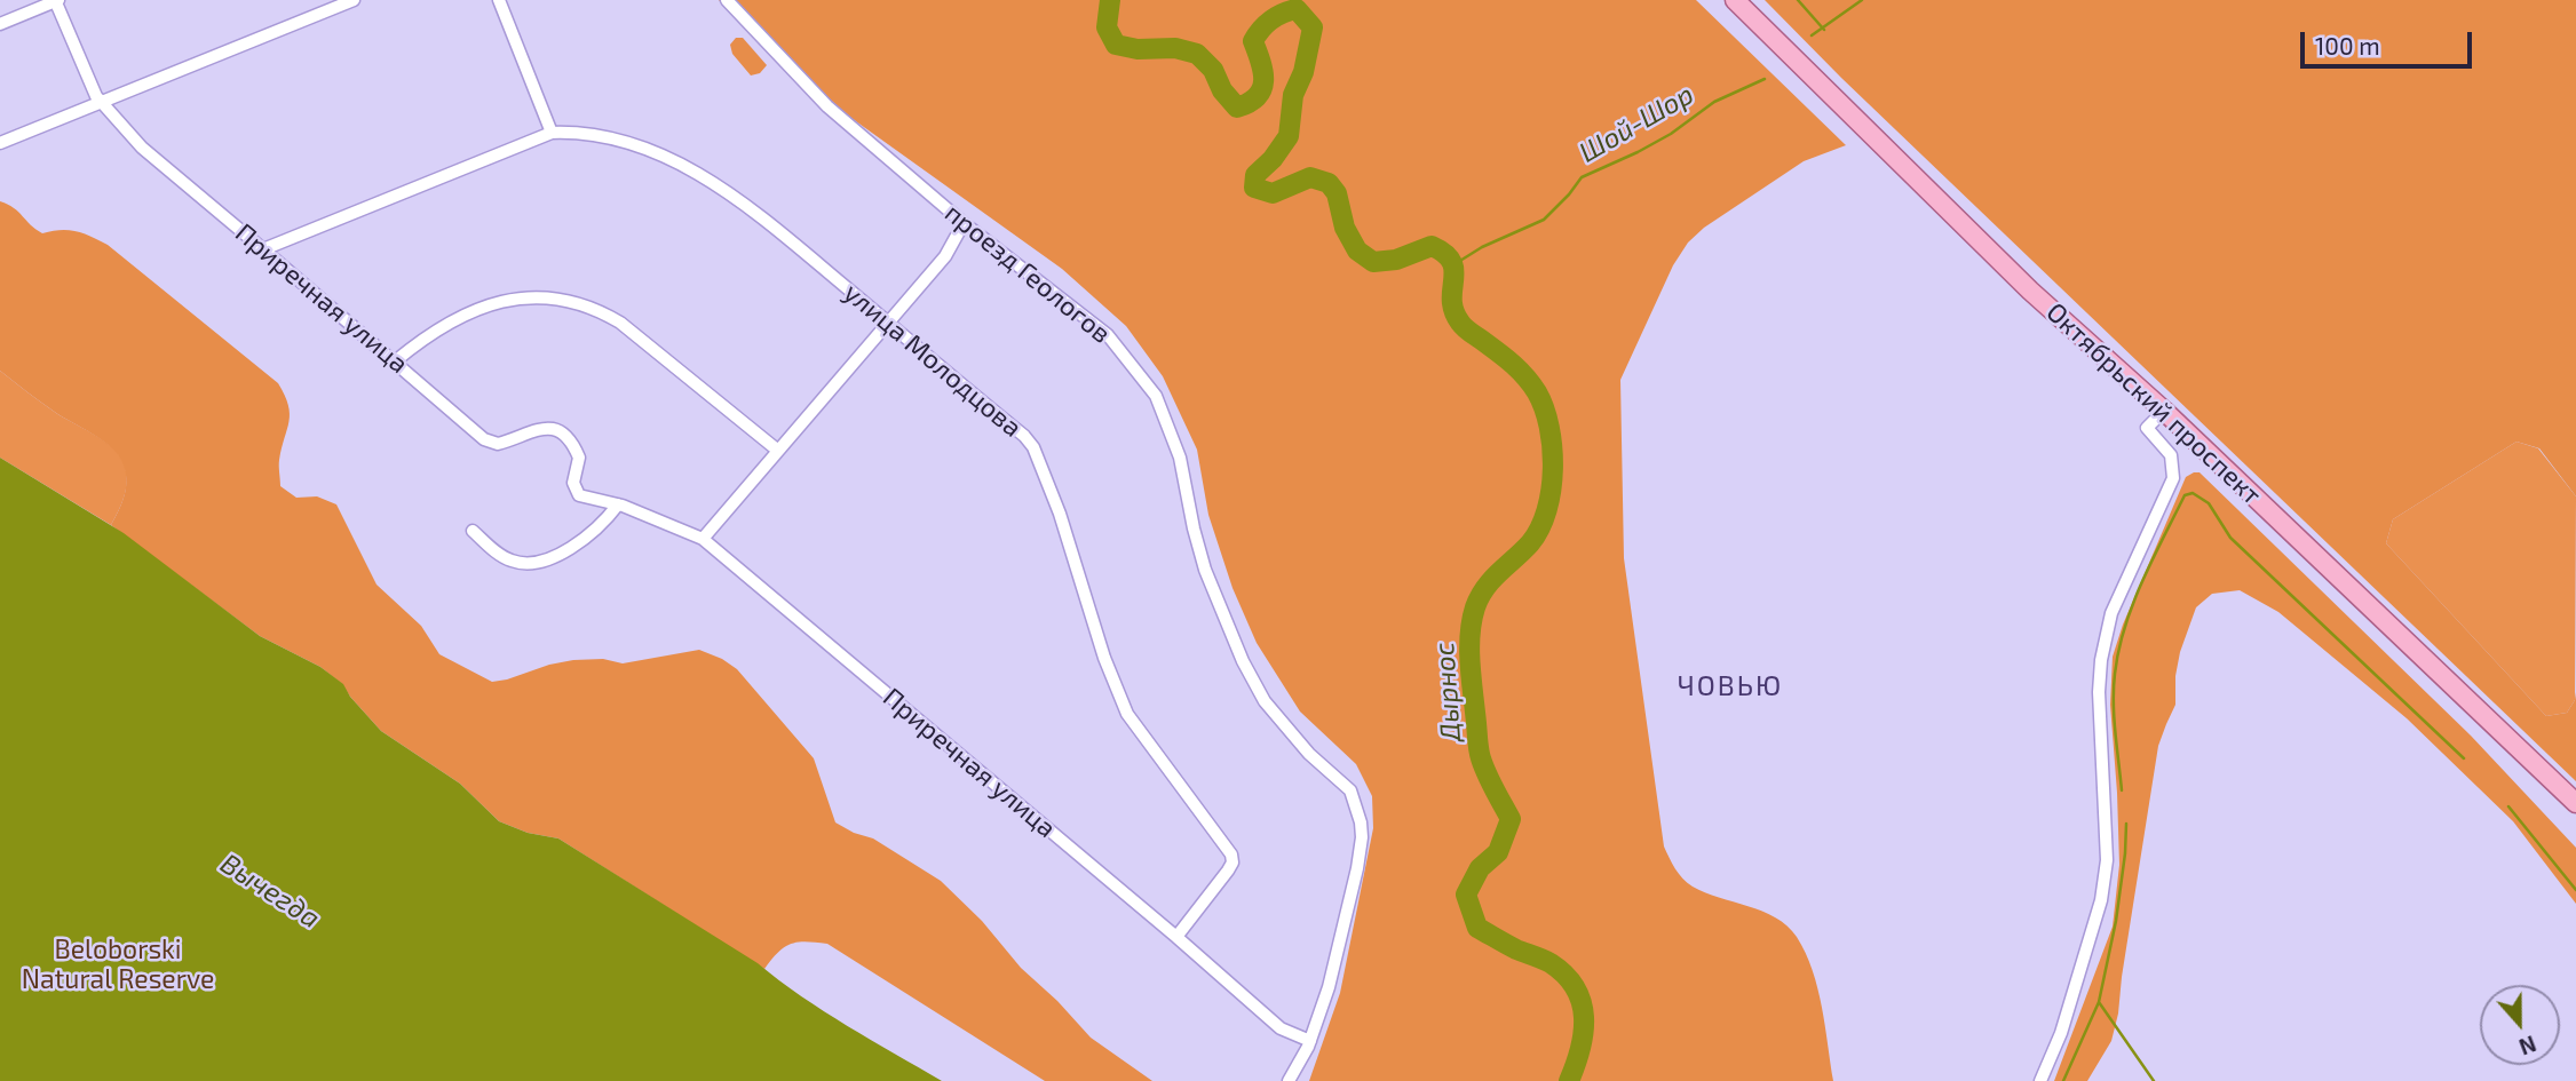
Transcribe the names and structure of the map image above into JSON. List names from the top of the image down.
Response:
{
  "streets": {
    "main road": ["Октябрьский проспект"],
    "street": ["проезд Геологов", "Приречная улица", "улица Молодцова"]
  },
  "crossings": [
    ["проезд Геологов", "Приречная улица"],
    ["Приречная улица", "улица Молодцова"]
  ],
  "districts": ["ЧОВЬЮ"],
  "water": ["Шой-Шор", "Дырнос", "Вычегда"],
  "parks": ["Beloborski Natural Reserve"],
  "scale_bar": "100 m",
  "north": "bottom"
}
